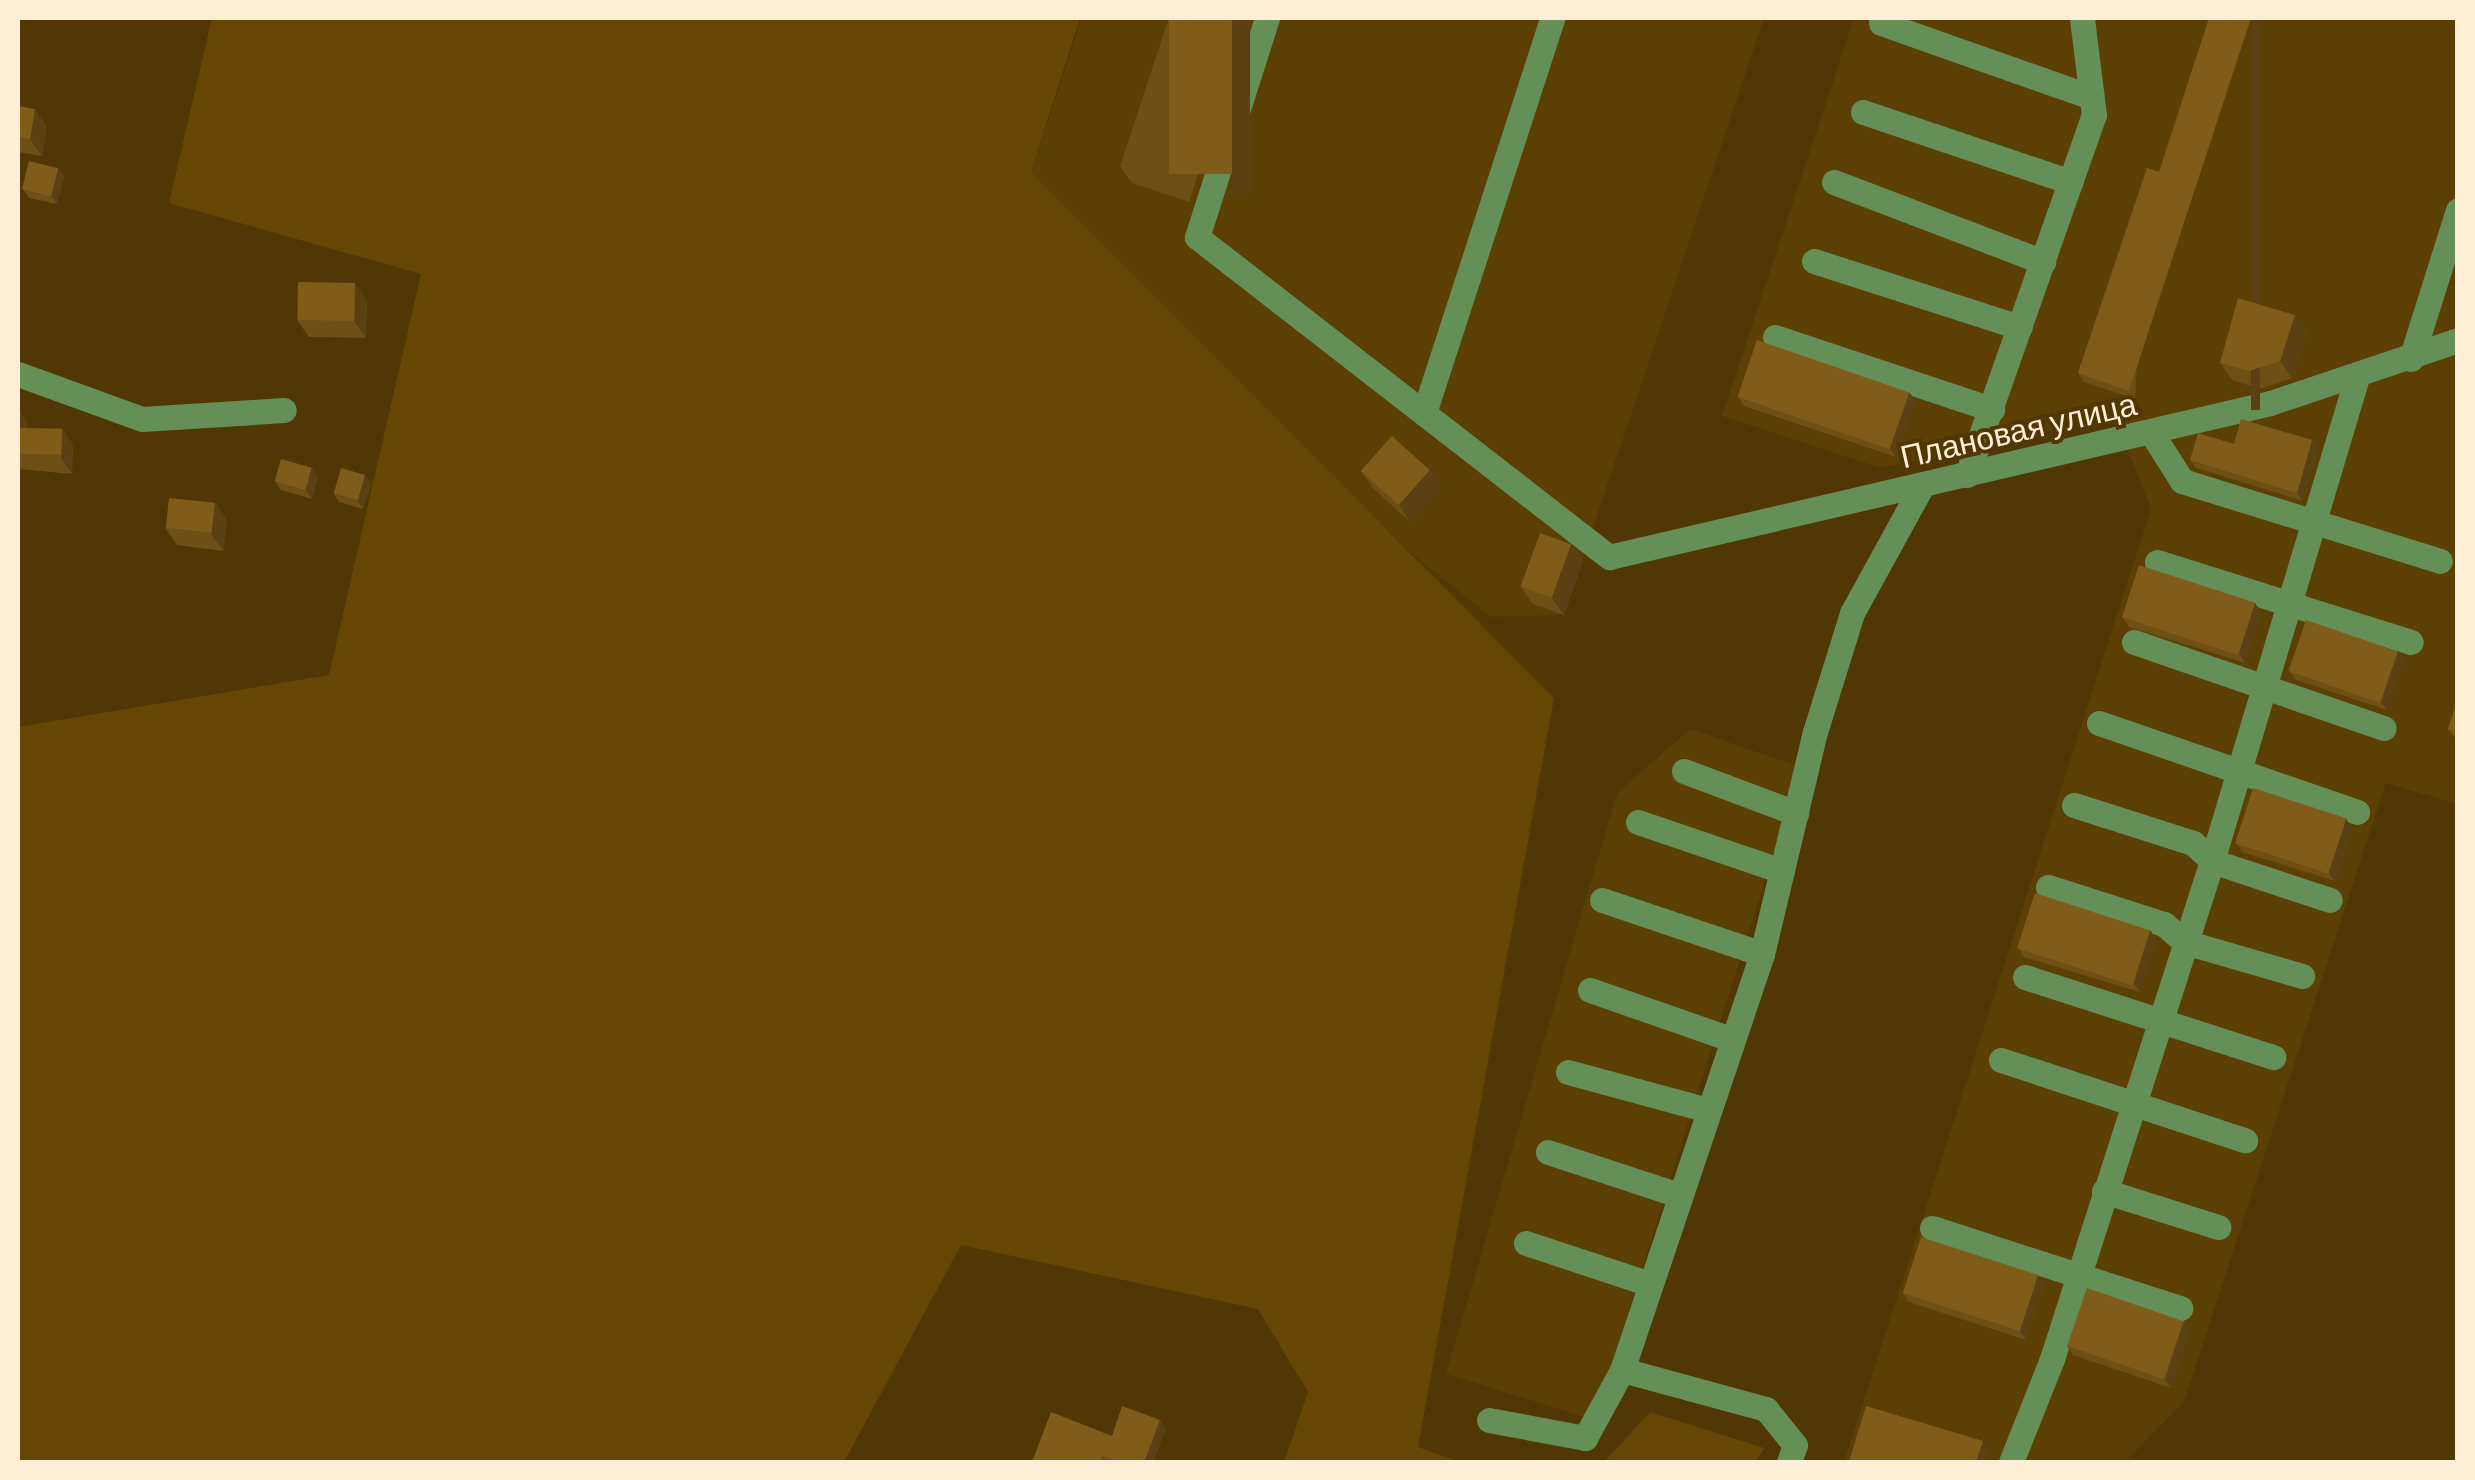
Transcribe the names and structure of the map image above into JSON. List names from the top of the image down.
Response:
{
  "streets": {
    "street": ["Плановая улица"]
  }
}
